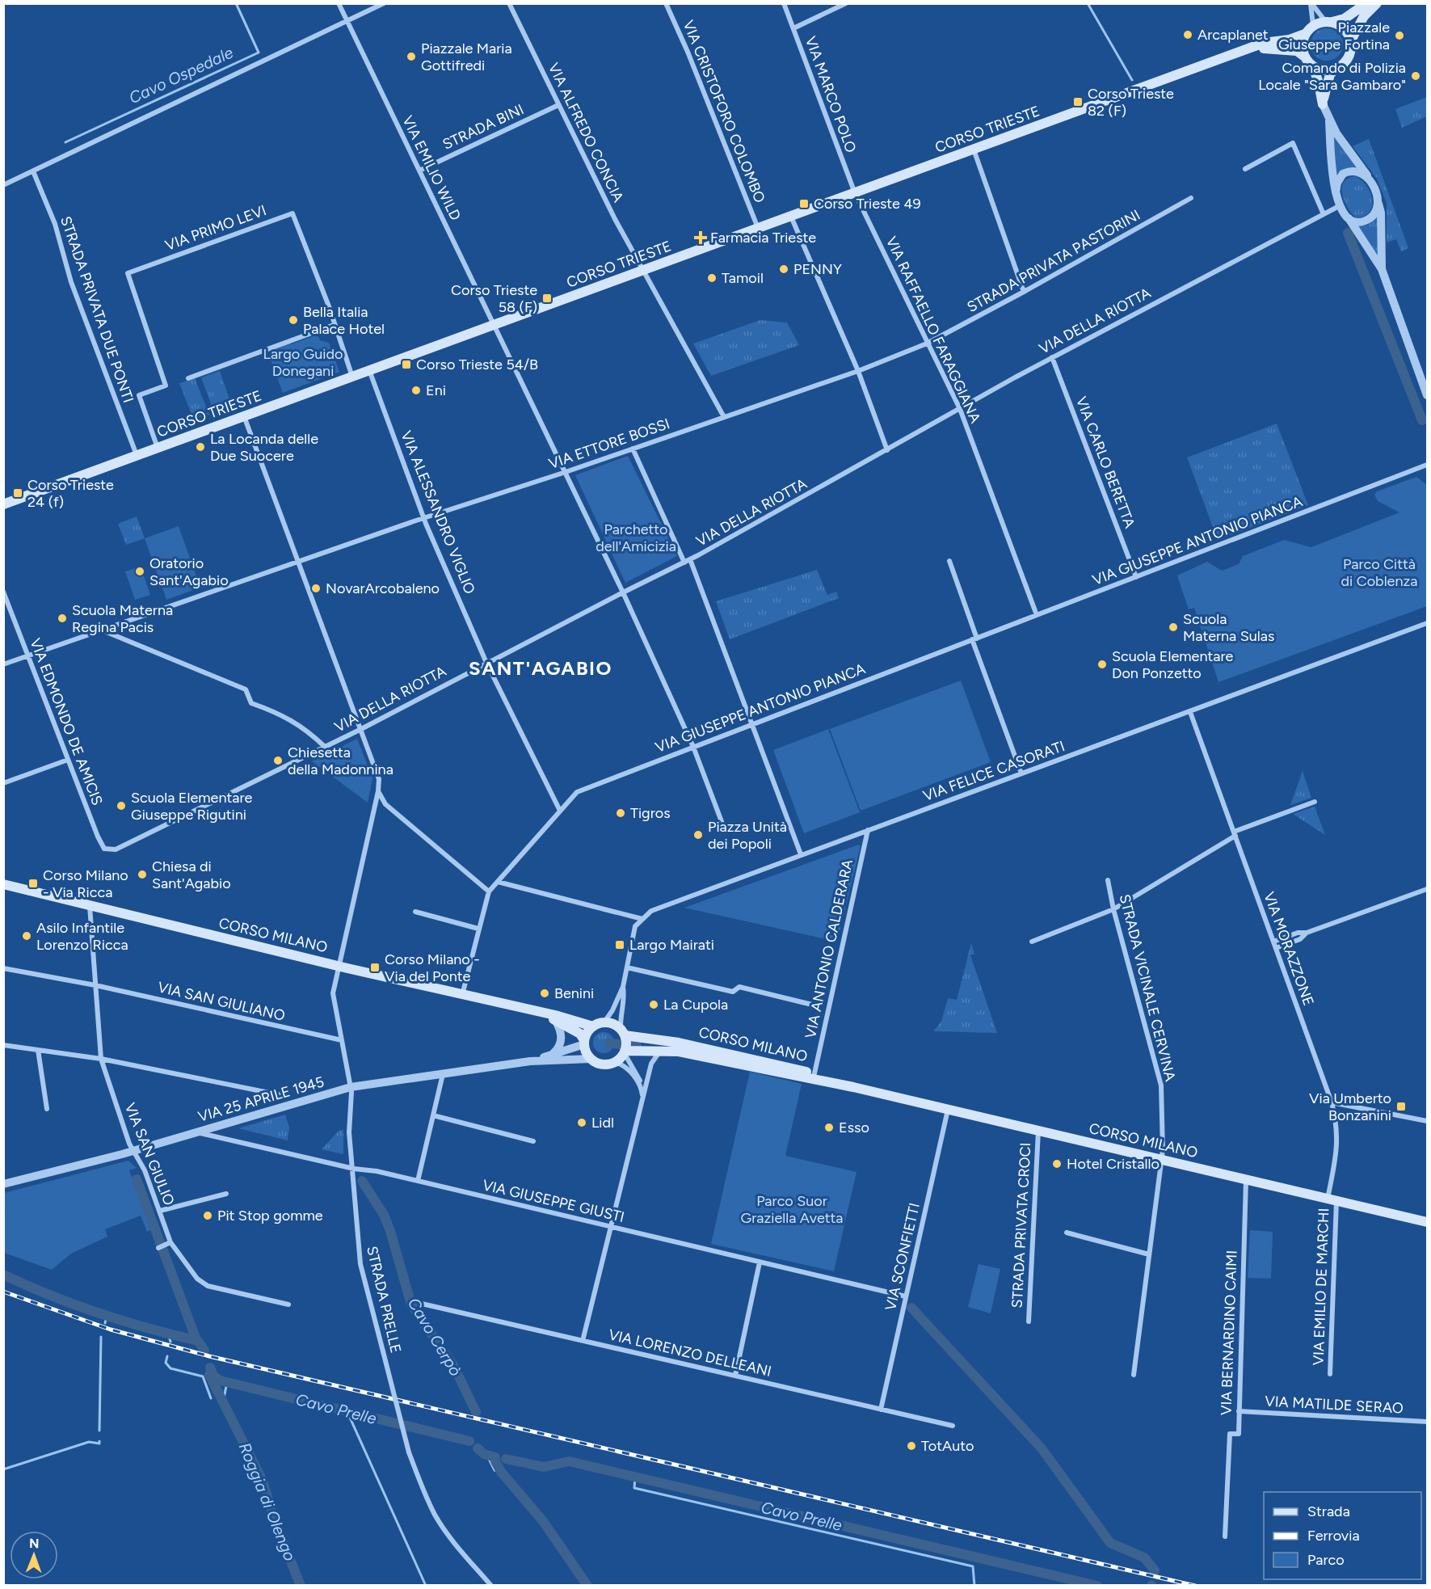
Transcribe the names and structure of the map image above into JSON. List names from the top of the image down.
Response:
{
  "streets": {
    "main road": ["CORSO TRIESTE", "CORSO MILANO"],
    "street": [
      "VIA MARCO POLO",
      "VIA CRISTOFORO COLOMBO",
      "STRADA BINI",
      "VIA ALFREDO CONCIA",
      "VIA EMILIO WILD",
      "VIA PRIMO LEVI",
      "STRADA PRIVATA PASTORINI",
      "STRADA PRIVATA DUE PONTI",
      "VIA DELLA RIOTTA",
      "VIA RAFFAELLO FARAGGIANA",
      "VIA ETTORE BOSSI",
      "VIA CARLO BERETTA",
      "VIA ALESSANDRO VIGLIO",
      "VIA GIUSEPPE ANTONIO PIANCA",
      "VIA EDMONDO DE AMICIS",
      "VIA FELICE CASORATI",
      "VIA ANTONIO CALDERARA",
      "VIA MORAZZONE",
      "STRADA VICINALE CERVINA",
      "VIA SAN GIULIANO",
      "VIA 25 APRILE 1945",
      "VIA SAN GIULIO",
      "VIA GIUSEPPE GIUSTI",
      "STRADA PRIVATA CROCI",
      "VIA SCONFIETTI",
      "VIA EMILIO DE MARCHI",
      "STRADA PRELLE",
      "VIA BERNARDINO CAIMI",
      "VIA LORENZO DELLEANI",
      "VIA MATILDE SERAO"
    ]
  },
  "crossings": [
    ["VIA MARCO POLO", "CORSO TRIESTE"],
    ["VIA MARCO POLO", "VIA RAFFAELLO FARAGGIANA"],
    ["VIA CRISTOFORO COLOMBO", "CORSO TRIESTE"],
    ["STRADA BINI", "VIA ALFREDO CONCIA"],
    ["STRADA BINI", "VIA EMILIO WILD"],
    ["CORSO TRIESTE", "VIA ALFREDO CONCIA"],
    ["CORSO TRIESTE", "VIA EMILIO WILD"],
    ["CORSO TRIESTE", "VIA PRIMO LEVI"],
    ["CORSO TRIESTE", "STRADA PRIVATA DUE PONTI"],
    ["CORSO TRIESTE", "VIA RAFFAELLO FARAGGIANA"],
    ["CORSO TRIESTE", "VIA ALESSANDRO VIGLIO"],
    ["VIA ALFREDO CONCIA", "VIA ETTORE BOSSI"],
    ["VIA EMILIO WILD", "VIA DELLA RIOTTA"],
    ["VIA EMILIO WILD", "VIA ETTORE BOSSI"],
    ["VIA EMILIO WILD", "VIA GIUSEPPE ANTONIO PIANCA"],
    ["STRADA PRIVATA PASTORINI", "VIA RAFFAELLO FARAGGIANA"],
    ["STRADA PRIVATA PASTORINI", "VIA ETTORE BOSSI"],
    ["VIA DELLA RIOTTA", "VIA RAFFAELLO FARAGGIANA"],
    ["VIA DELLA RIOTTA", "VIA CARLO BERETTA"],
    ["VIA DELLA RIOTTA", "VIA ALESSANDRO VIGLIO"],
    ["VIA DELLA RIOTTA", "VIA EDMONDO DE AMICIS"],
    ["VIA RAFFAELLO FARAGGIANA", "VIA ETTORE BOSSI"],
    ["VIA RAFFAELLO FARAGGIANA", "VIA GIUSEPPE ANTONIO PIANCA"],
    ["VIA ETTORE BOSSI", "VIA ALESSANDRO VIGLIO"],
    ["VIA ETTORE BOSSI", "VIA EDMONDO DE AMICIS"],
    ["VIA CARLO BERETTA", "VIA GIUSEPPE ANTONIO PIANCA"],
    ["VIA ALESSANDRO VIGLIO", "VIA GIUSEPPE ANTONIO PIANCA"],
    ["VIA FELICE CASORATI", "VIA ANTONIO CALDERARA"],
    ["VIA FELICE CASORATI", "VIA MORAZZONE"],
    ["CORSO MILANO", "VIA ANTONIO CALDERARA"],
    ["CORSO MILANO", "VIA MORAZZONE"],
    ["CORSO MILANO", "STRADA VICINALE CERVINA"],
    ["CORSO MILANO", "VIA 25 APRILE 1945"],
    ["CORSO MILANO", "VIA SAN GIULIO"],
    ["CORSO MILANO", "STRADA PRIVATA CROCI"],
    ["CORSO MILANO", "VIA SCONFIETTI"],
    ["CORSO MILANO", "VIA EMILIO DE MARCHI"],
    ["CORSO MILANO", "STRADA PRELLE"],
    ["CORSO MILANO", "VIA BERNARDINO CAIMI"],
    ["VIA MORAZZONE", "VIA EMILIO DE MARCHI"],
    ["VIA SAN GIULIANO", "VIA SAN GIULIO"],
    ["VIA SAN GIULIANO", "STRADA PRELLE"],
    ["VIA 25 APRILE 1945", "VIA SAN GIULIO"],
    ["VIA 25 APRILE 1945", "VIA GIUSEPPE GIUSTI"],
    ["VIA 25 APRILE 1945", "STRADA PRELLE"],
    ["VIA GIUSEPPE GIUSTI", "VIA SCONFIETTI"],
    ["VIA GIUSEPPE GIUSTI", "STRADA PRELLE"],
    ["VIA SCONFIETTI", "VIA LORENZO DELLEANI"],
    ["VIA BERNARDINO CAIMI", "VIA MATILDE SERAO"]
  ],
  "districts": ["SANT'AGABIO"],
  "water": [
    "Cavo Ospedale",
    "Cavo Cerpò",
    "Cavo Prelle",
    "Roggia di Olengo"
  ],
  "parks": [
    "Largo Guido Donegani",
    "Parchetto dell'Amicizia",
    "Parco Città di Coblenza",
    "Parco Suor Graziella Avetta"
  ],
  "places": {
    "other": [
      "Arcaplanet",
      "Piazzale Giuseppe Fortina",
      "Piazzale Maria Gottifredi",
      "Comando di Polizia Locale \"Sara Gambaro\"",
      "PENNY",
      "Tamoil",
      "Bella Italia Palace Hotel",
      "Eni",
      "La Locanda delle Due Suocere",
      "Oratorio Sant'Agabio",
      "NovarArcobaleno",
      "Scuola Materna Regina Pacis",
      "Scuola Materna Sulas",
      "Scuola Elementare Don Ponzetto",
      "Chiesetta della Madonnina",
      "Scuola Elementare Giuseppe Rigutini",
      "Tigros",
      "Piazza Unità dei Popoli",
      "Chiesa di Sant'Agabio",
      "Asilo Infantile Lorenzo Ricca",
      "Benini",
      "La Cupola",
      "Lidl",
      "Esso",
      "Hotel Cristallo",
      "Pit Stop gomme",
      "TotAuto"
    ],
    "transit": [
      "Corso Trieste 82 (F)",
      "Corso Trieste 49",
      "Corso Trieste 58 (F)",
      "Corso Trieste 54/B",
      "Corso Trieste 24 (f)",
      "Corso Milano - Via Ricca",
      "Largo Mairati",
      "Corso Milano - Via del Ponte",
      "Via Umberto Bonzanini"
    ],
    "health": ["Farmacia Trieste"]
  },
  "legend": ["Strada", "Ferrovia", "Parco"],
  "north": "top"
}
